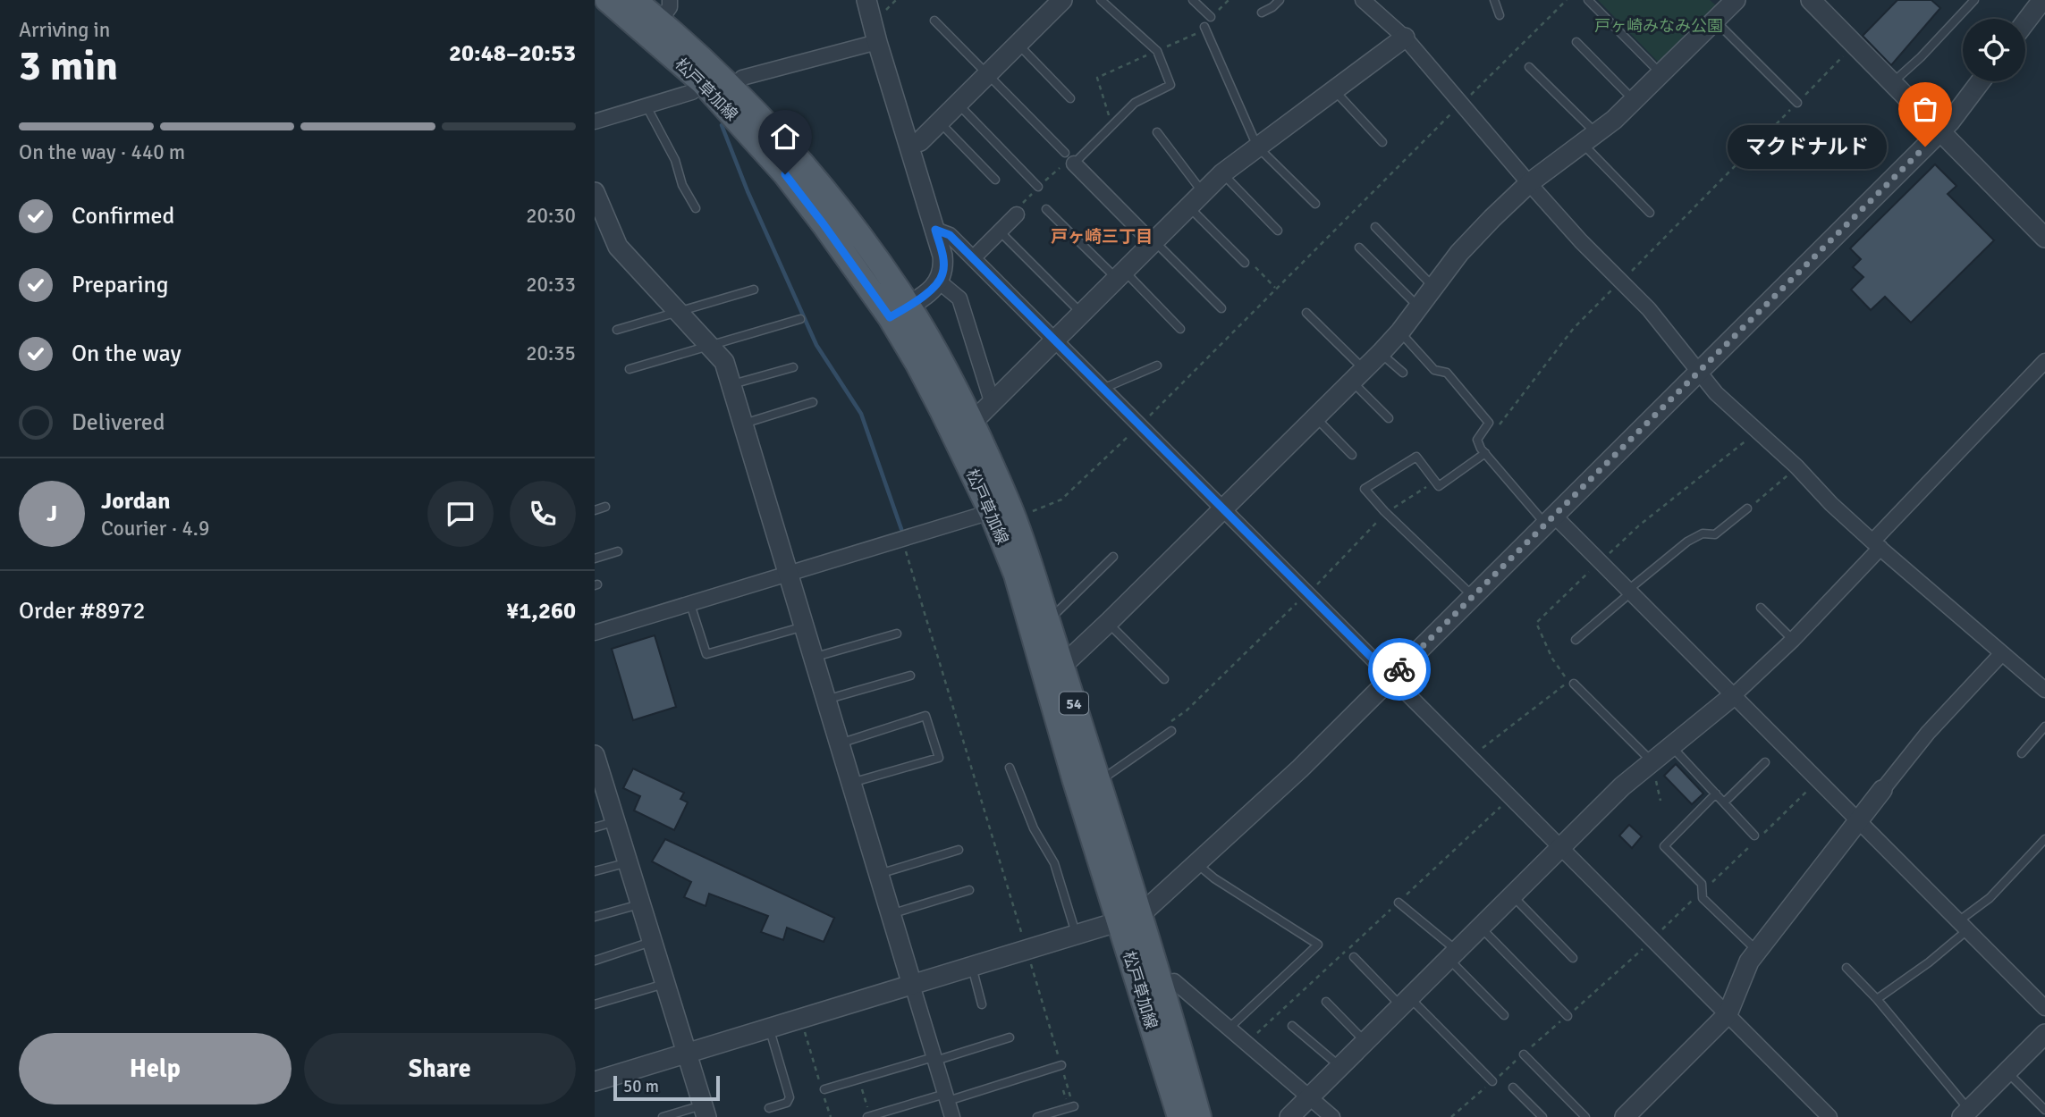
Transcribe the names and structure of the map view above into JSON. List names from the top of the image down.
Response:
{
  "streets": {
    "main road": ["松戸草加線", "54"]
  },
  "districts": ["戸ヶ崎三丁目"],
  "parks": ["戸ヶ崎みなみ公園"],
  "places": ["マクドナルド"],
  "scale_bar": "50 m",
  "page": {
    "heading": ["3 min", "Arriving in", "20:48–20:53"],
    "panel": [
      "Jordan",
      "Courier · 4.9",
      "Order #8972",
      "¥1,260"
    ],
    "bar": "On the way · 440 m",
    "bubble": "マクドナルド",
    "list": [
      ["Confirmed", "20:30"],
      ["Preparing", "20:33"],
      ["On the way", "20:35"],
      "Delivered"
    ],
    "round": "J",
    "buttons": ["Help", "Share"],
    "scale": "50 m"
  }
}
